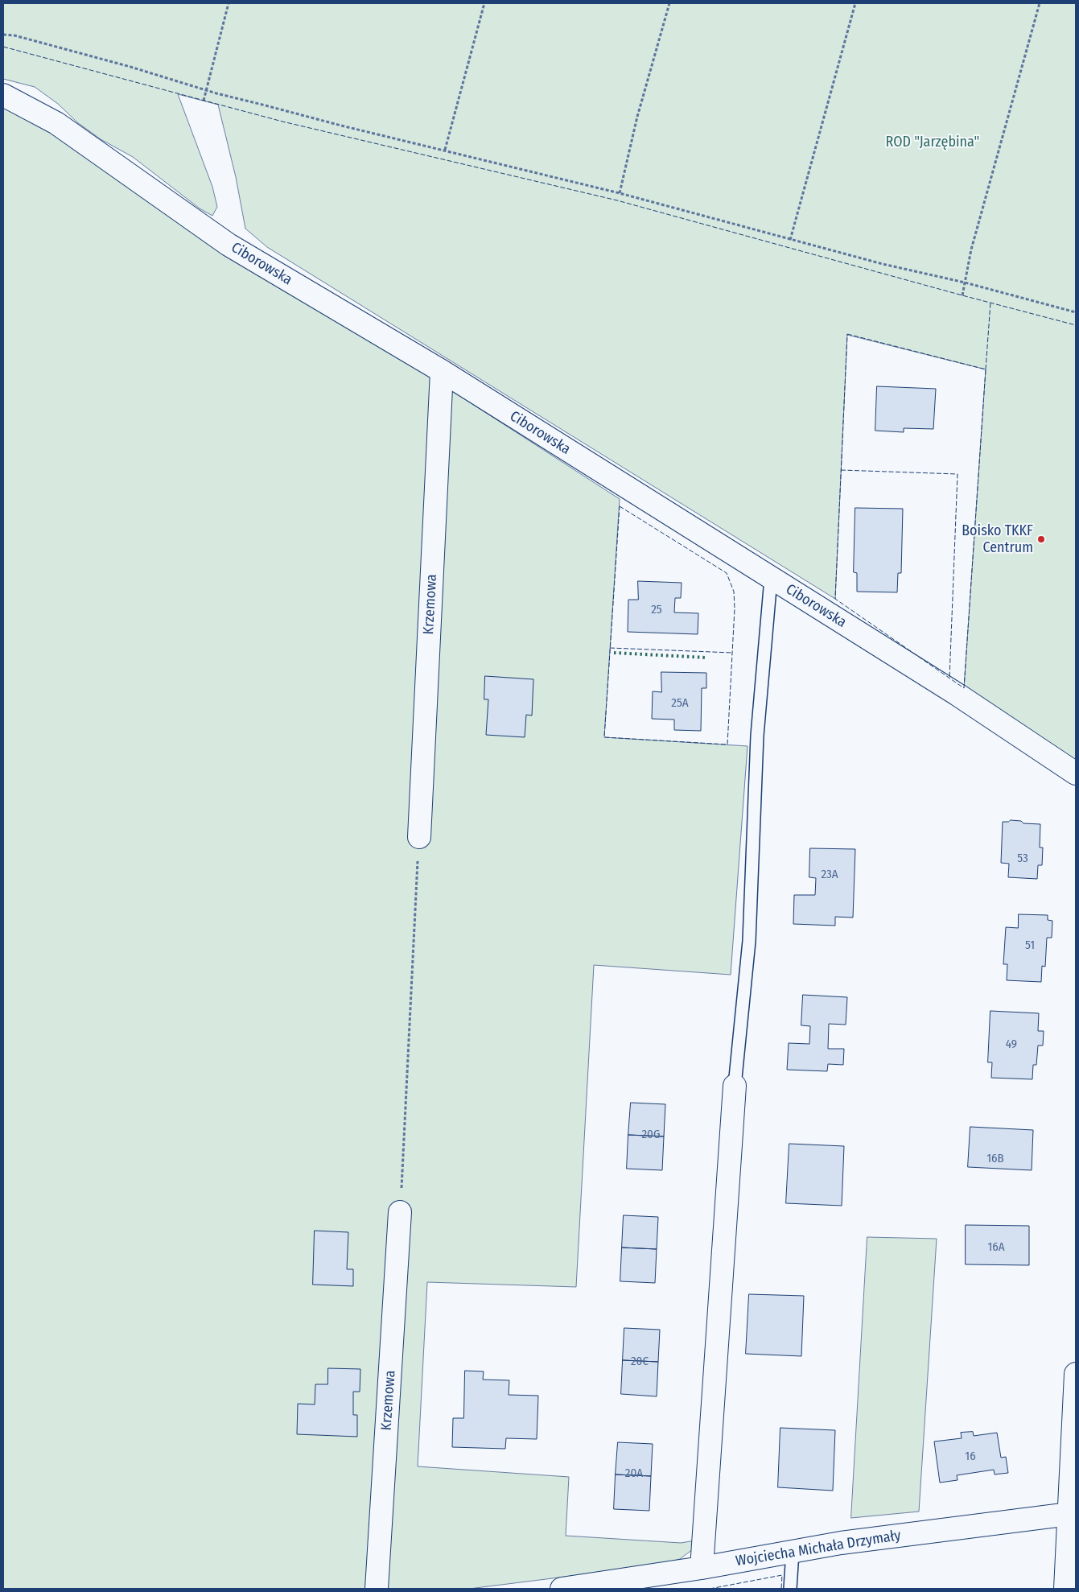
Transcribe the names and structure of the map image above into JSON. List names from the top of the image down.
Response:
{
  "streets": {
    "street": ["Ciborowska", "Krzemowa", "Wojciecha Michała Drzymały"]
  },
  "crossings": [
    ["Ciborowska", "Krzemowa"]
  ],
  "parks": ["ROD \"Jarzębina\""],
  "places": ["Boisko TKKF Centrum"],
  "house_numbers": [
    "25",
    "25A",
    "53",
    "23A",
    "51",
    "49",
    "20G",
    "16B",
    "16A",
    "20C",
    "16",
    "20A"
  ]
}
